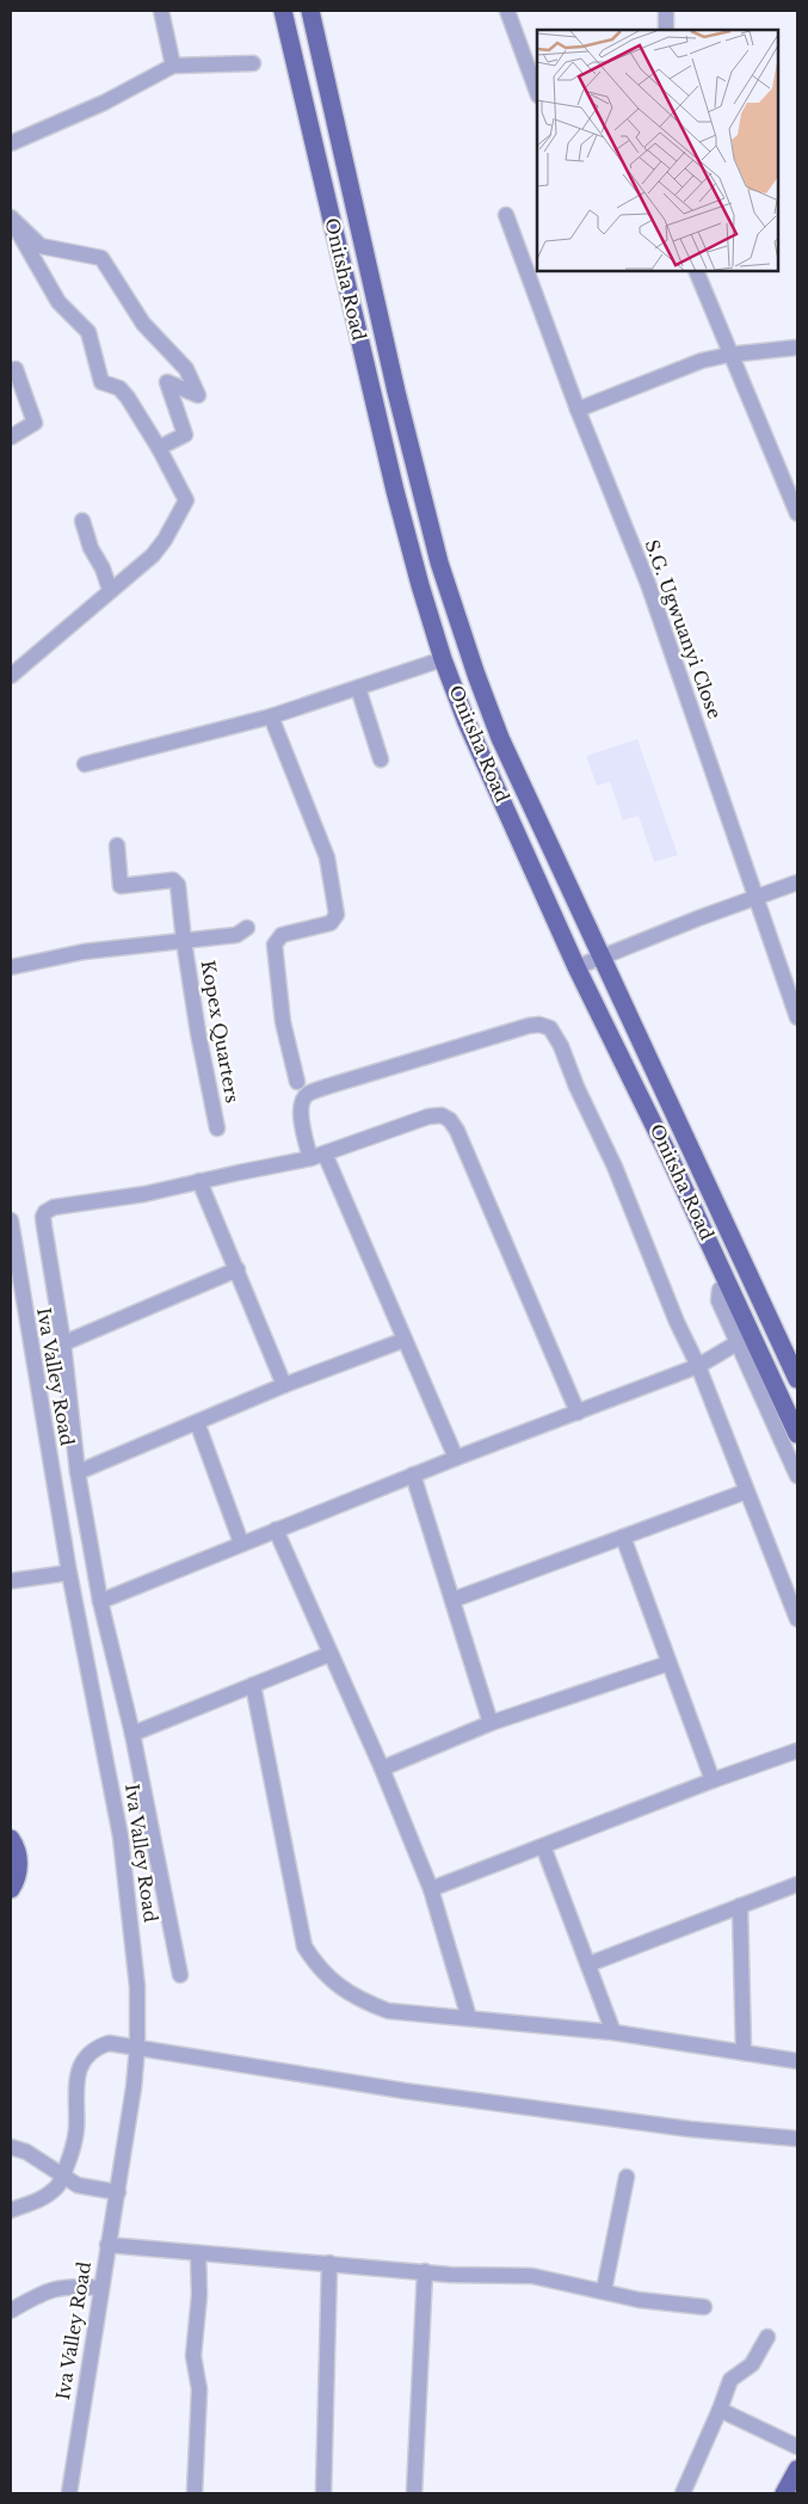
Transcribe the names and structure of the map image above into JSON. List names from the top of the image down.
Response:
{
  "streets": {
    "main road": ["Onitsha Road"],
    "street": ["S.G. Ugwuanyi Close", "Kopex Quarters", "Iva Valley Road"]
  }
}
